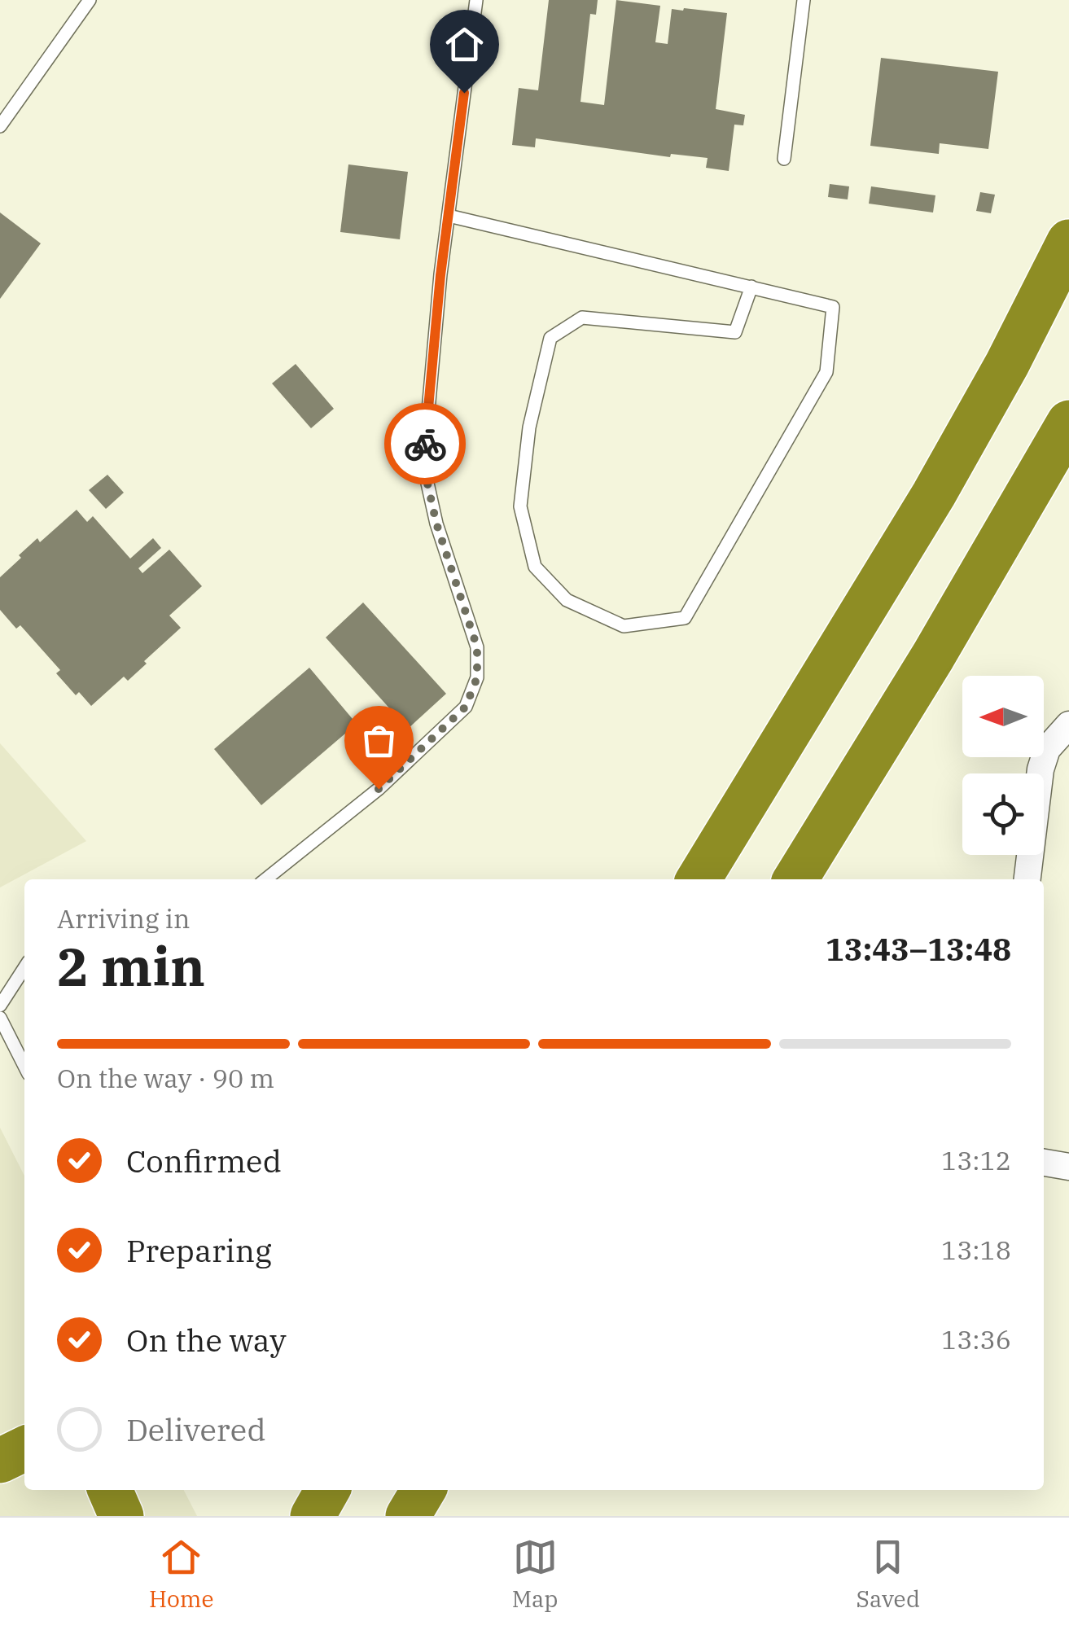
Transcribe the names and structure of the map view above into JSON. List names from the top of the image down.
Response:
{
  "north": "left",
  "page": {
    "heading": ["2 min", "Arriving in", "13:43–13:48"],
    "bar": "On the way · 90 m",
    "list": [
      ["Confirmed", "13:12"],
      ["Preparing", "13:18"],
      ["On the way", "13:36"],
      "Delivered"
    ],
    "tabs": ["Home", "Map", "Saved"]
  }
}
